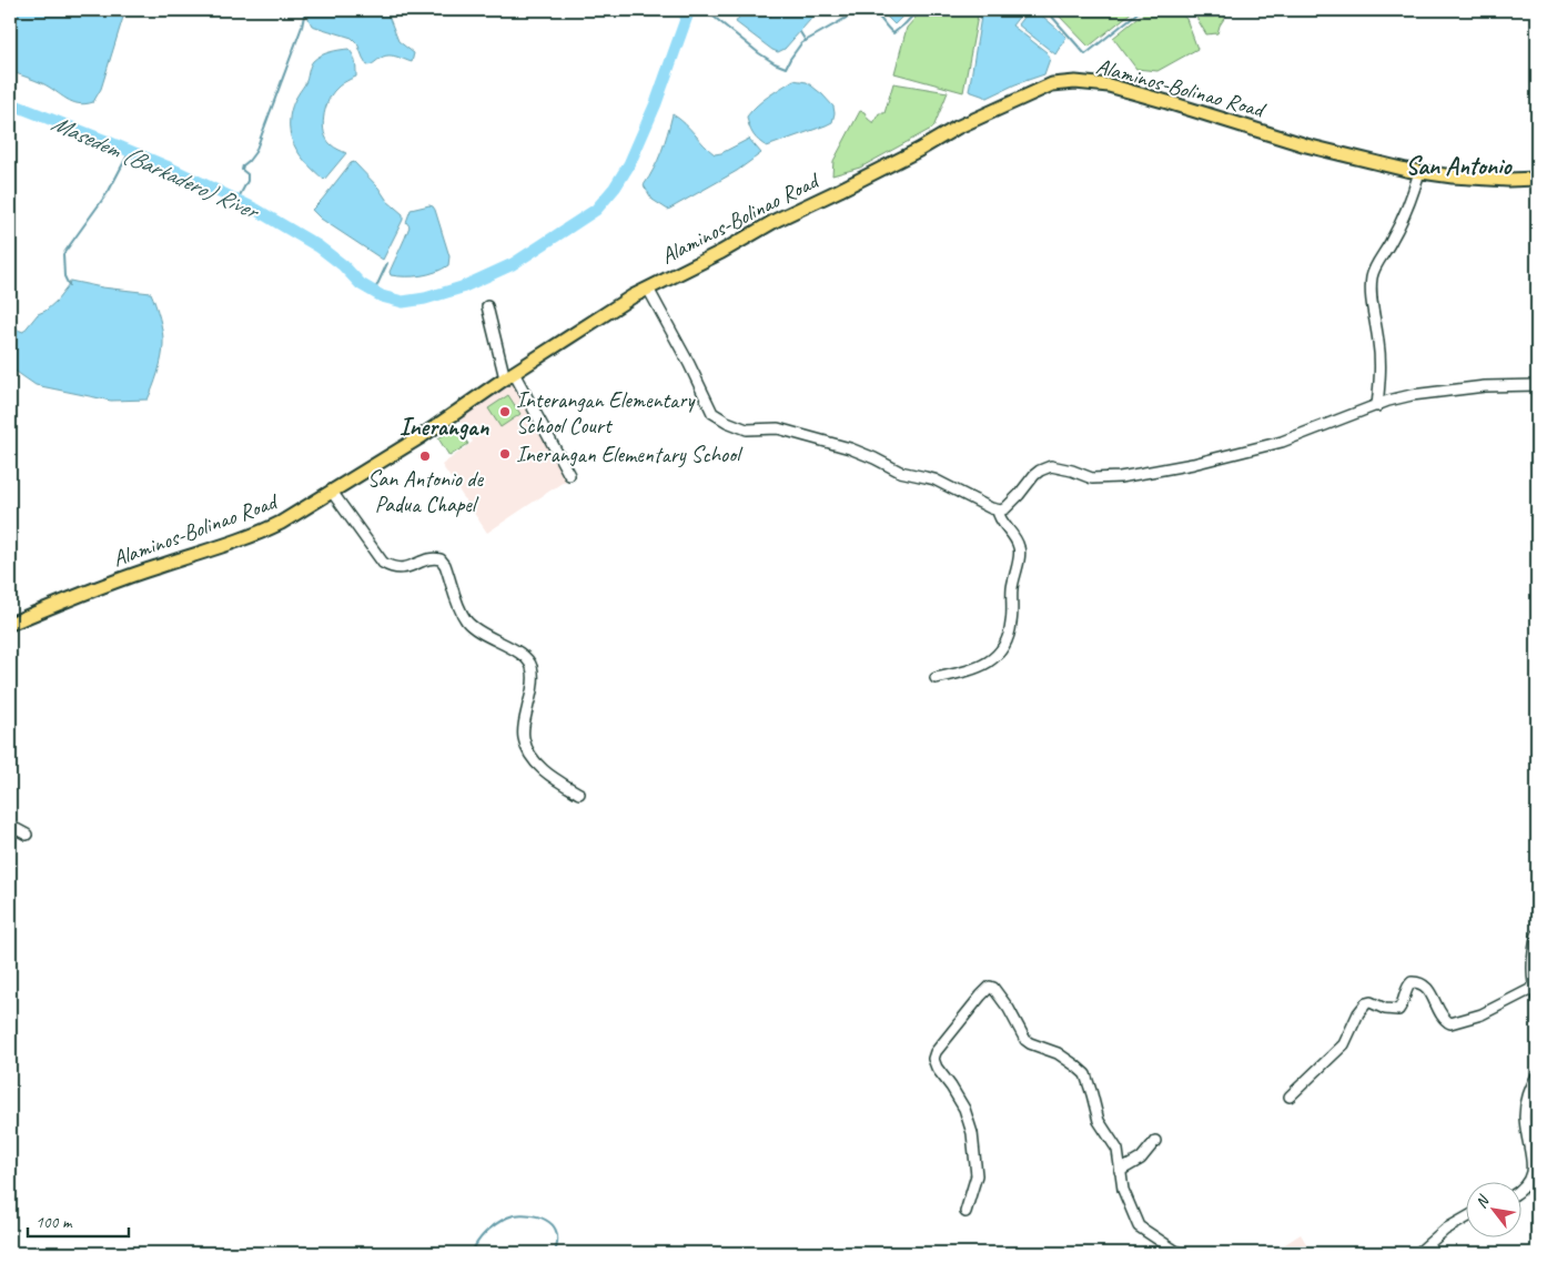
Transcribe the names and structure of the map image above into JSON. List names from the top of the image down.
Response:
{
  "streets": {
    "main road": ["Alaminos-Bolinao Road"]
  },
  "districts": ["San Antonio", "Inerangan"],
  "water": ["Masedem (Barkadero) River"],
  "places": ["Interangan Elementary School Court", "Inerangan Elementary School", "San Antonio de Padua Chapel"],
  "scale_bar": "100 m",
  "north": "top left"
}
